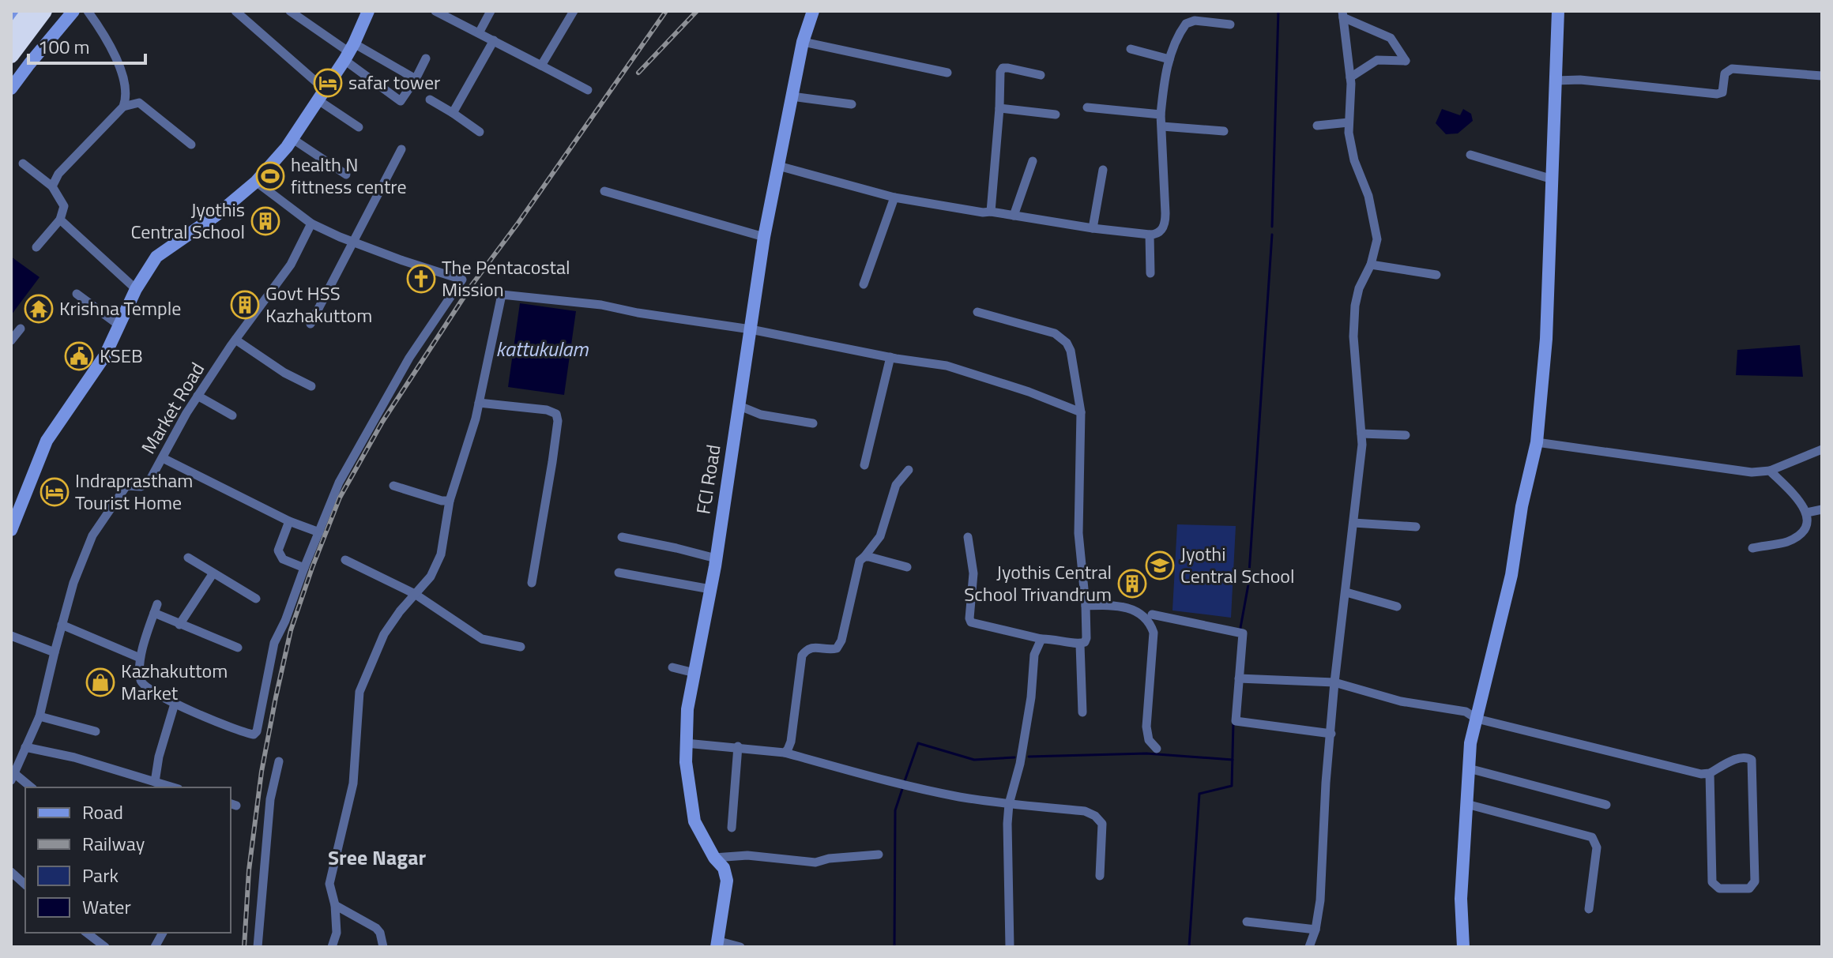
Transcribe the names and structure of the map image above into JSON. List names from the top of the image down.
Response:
{
  "streets": {
    "street": ["Market Road", "FCI Road"]
  },
  "districts": ["Sree Nagar"],
  "water": ["kattukulam"],
  "places": {
    "hotel": ["safar tower", "Indraprastham Tourist Home"],
    "sports": ["health N fittness centre"],
    "building": ["Jyothis Central School", "Govt HSS Kazhakuttom", "Jyothis Central School Trivandrum"],
    "church": ["The Pentacostal Mission"],
    "temple": ["Krishna Temple"],
    "public building": ["KSEB"],
    "school or university": ["Jyothi Central School"],
    "shop": ["Kazhakuttom Market"]
  },
  "legend": [
    "Road",
    "Railway",
    "Park",
    "Water"
  ],
  "scale_bar": "100 m"
}
